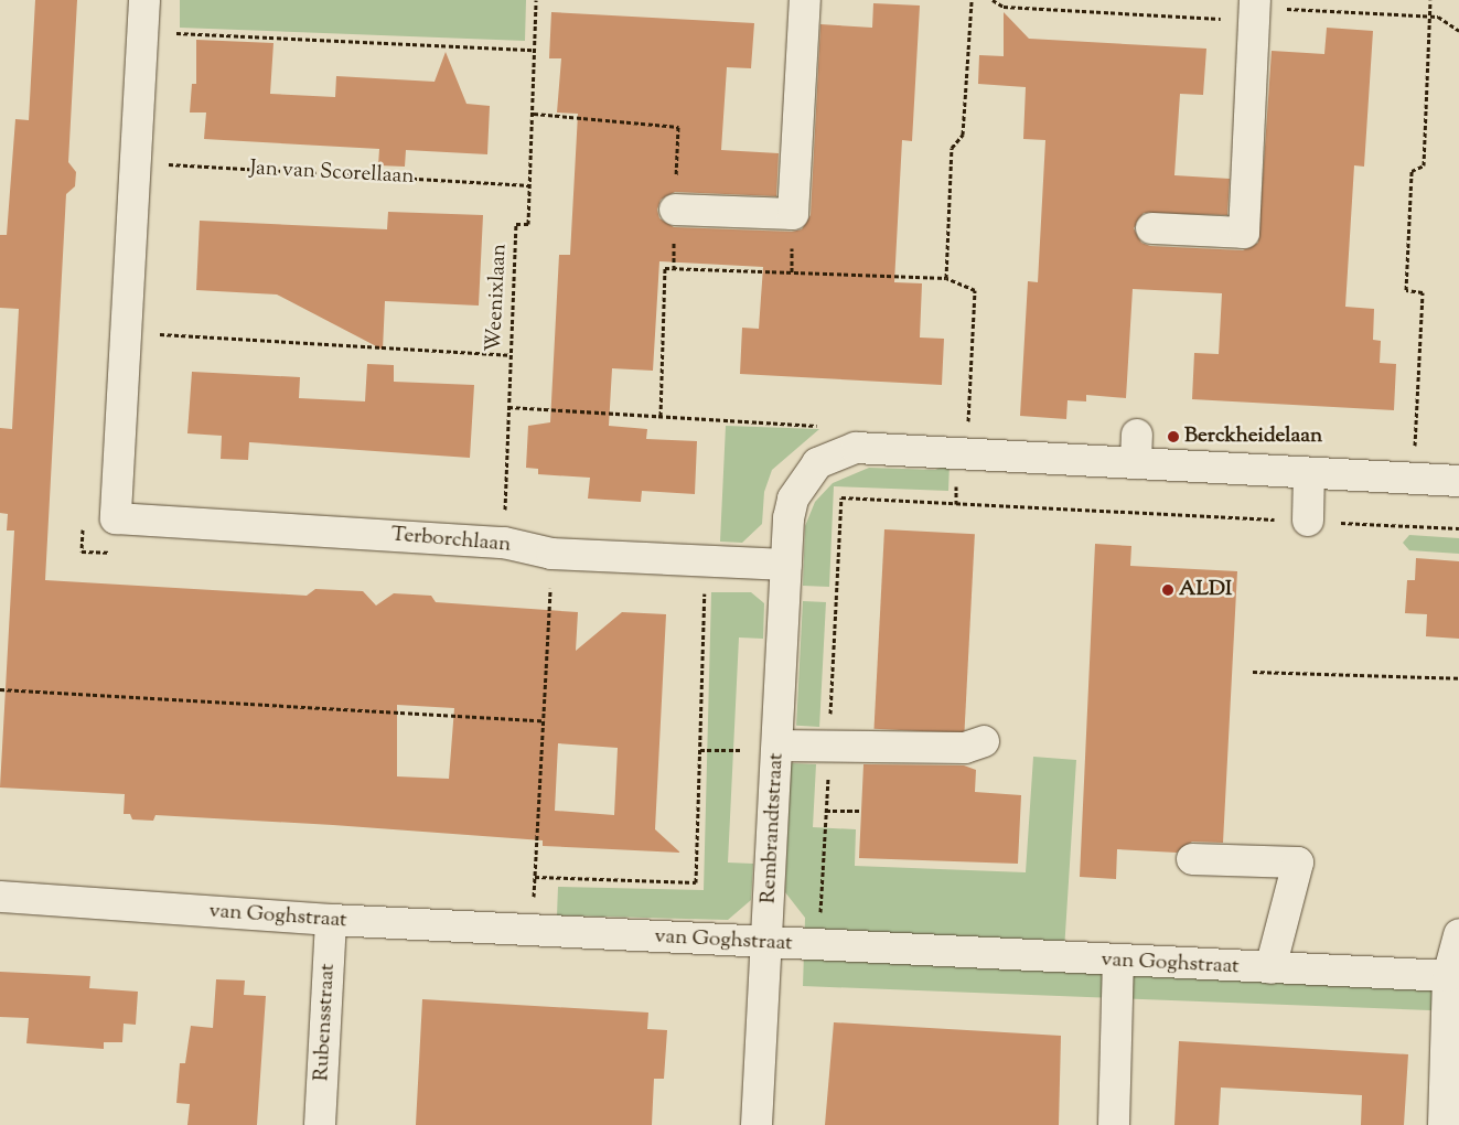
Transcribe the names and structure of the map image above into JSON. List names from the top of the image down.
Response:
{
  "streets": {
    "street": [
      "Terborchlaan",
      "Rembrandtstraat",
      "van Goghstraat",
      "Rubensstraat"
    ],
    "path": ["Jan van Scorellaan", "Weenixlaan"]
  },
  "crossings": [
    ["Jan van Scorellaan", "Weenixlaan"],
    ["Weenixlaan", "Terborchlaan"],
    ["Terborchlaan", "Rembrandtstraat"],
    ["Rembrandtstraat", "van Goghstraat"],
    ["van Goghstraat", "Rubensstraat"]
  ],
  "places": ["Berckheidelaan", "ALDI"]
}
